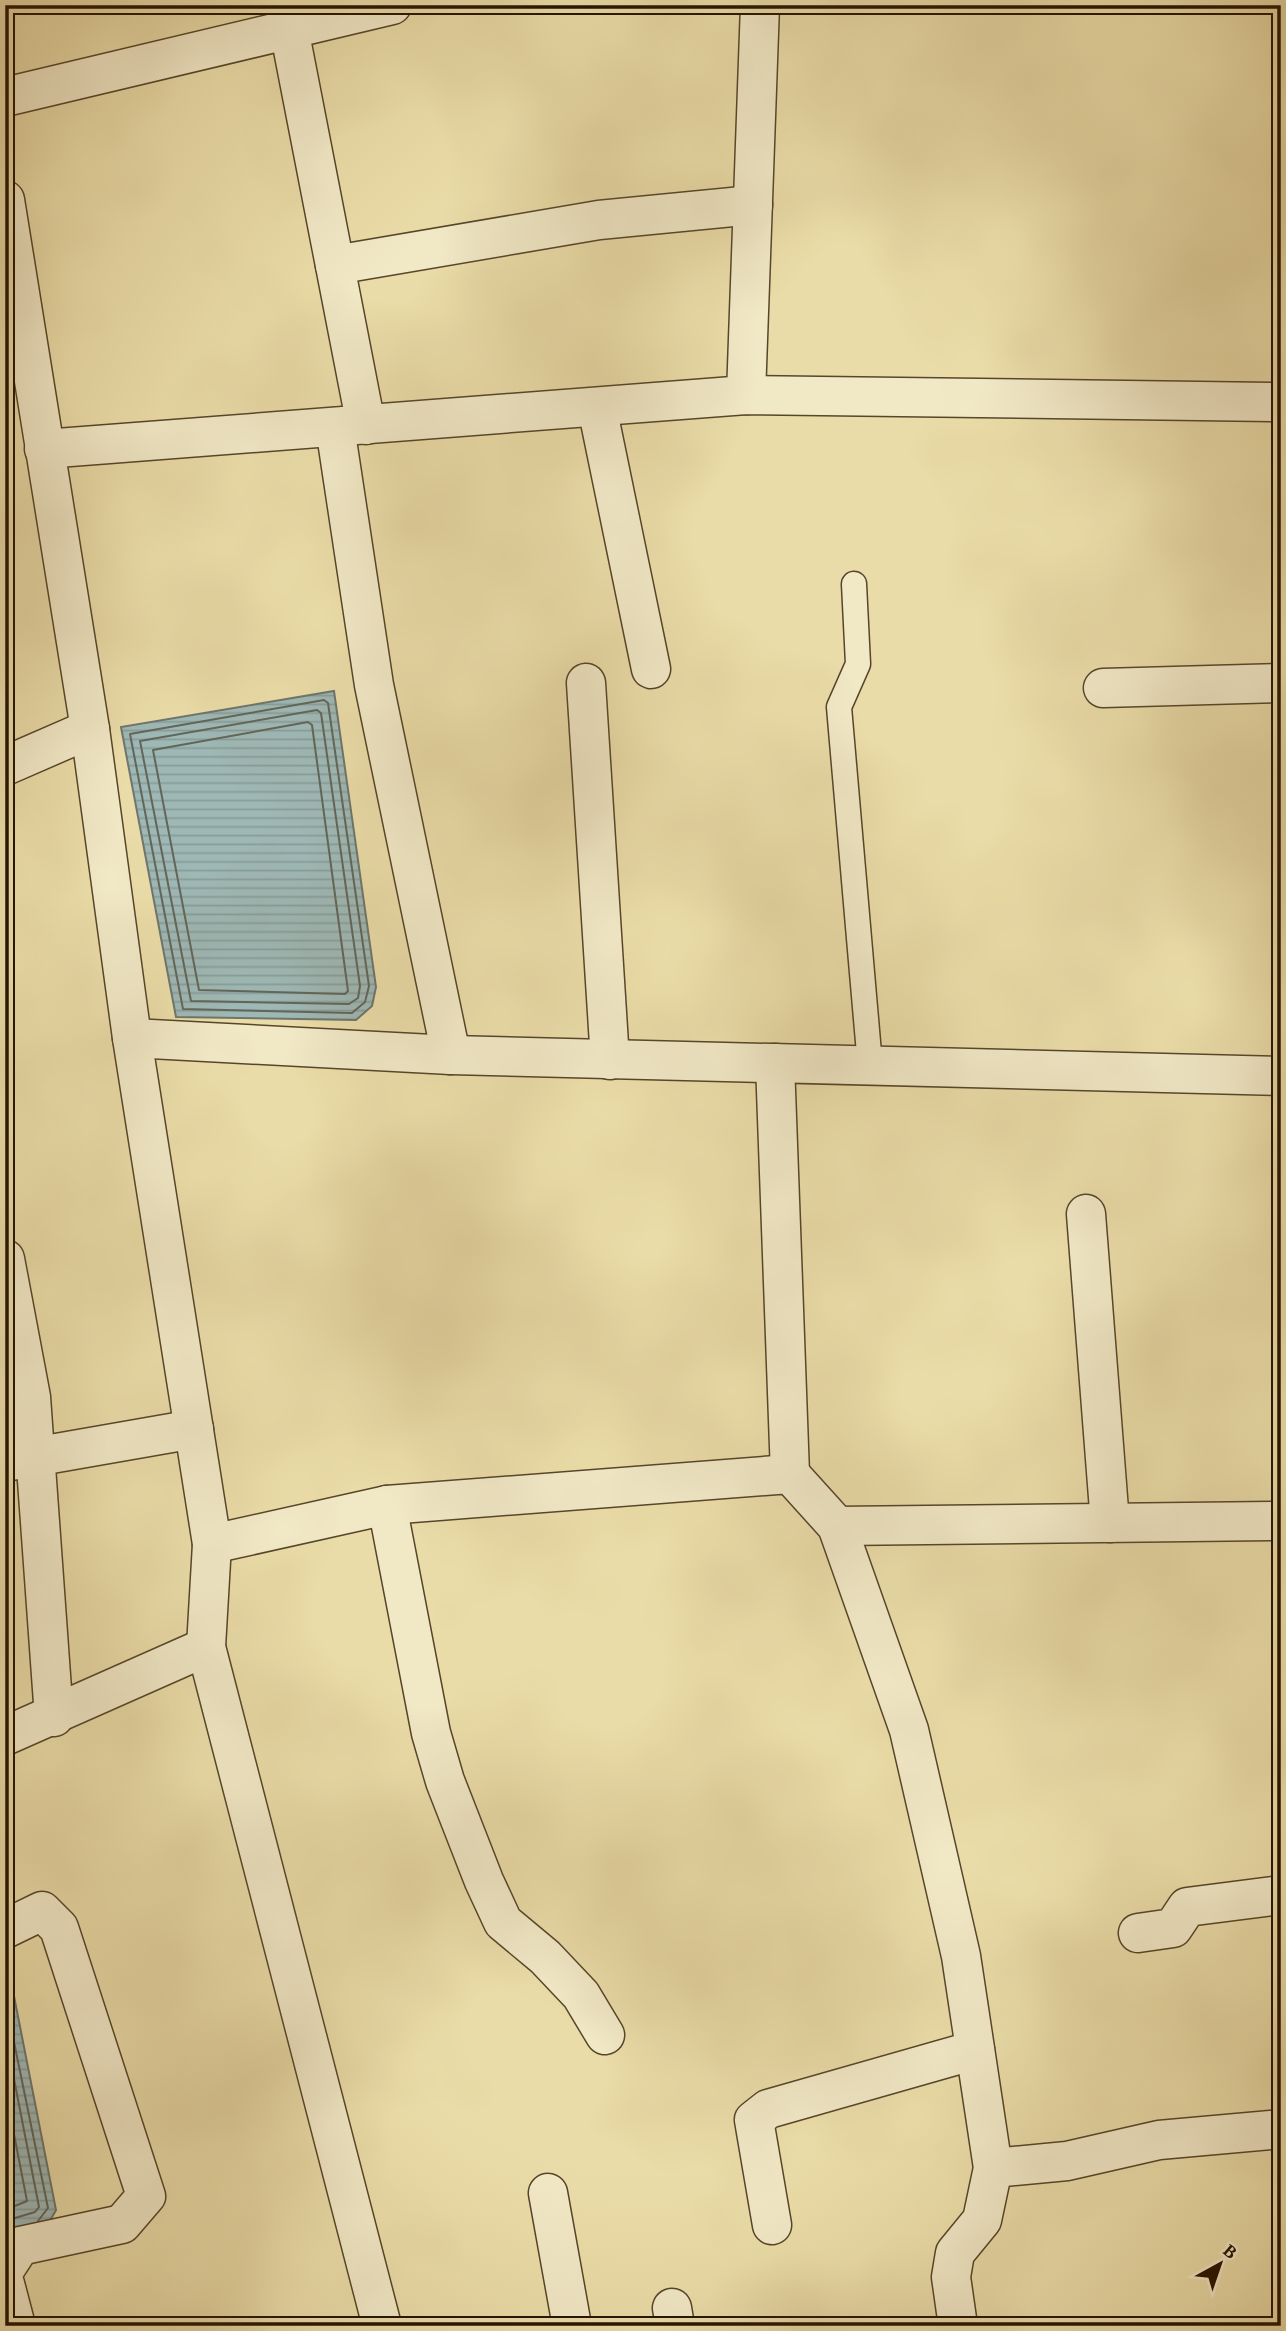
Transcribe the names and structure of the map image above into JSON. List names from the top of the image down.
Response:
{
  "north": "top right"
}
